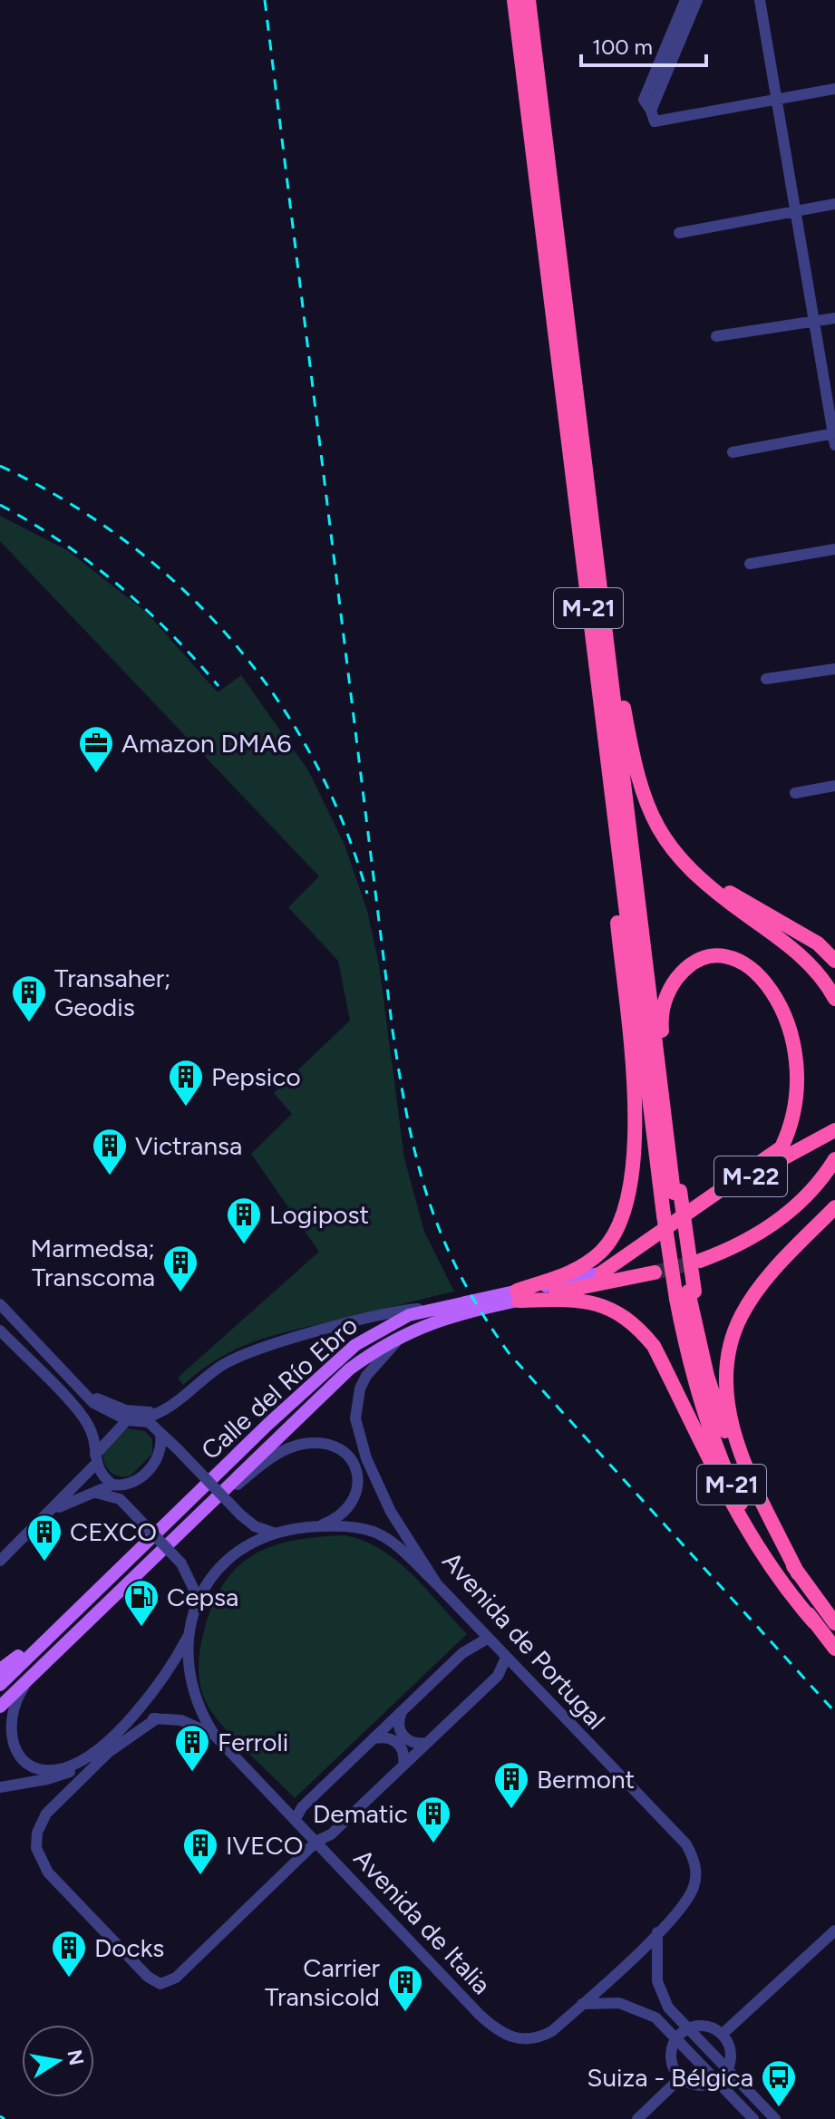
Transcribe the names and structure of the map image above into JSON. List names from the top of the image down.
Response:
{
  "streets": {
    "highway": ["M-21", "M-22"],
    "main road": ["Calle del Río Ebro"],
    "street": ["Avenida de Portugal", "Avenida de Italia"]
  },
  "crossings": [
    ["M-22", "Calle del Río Ebro"],
    ["Calle del Río Ebro", "Avenida de Portugal"]
  ],
  "places": {
    "office": ["Amazon DMA6"],
    "building": [
      "Transaher; Geodis",
      "Pepsico",
      "Victransa",
      "Logipost",
      "Marmedsa; Transcoma",
      "CEXCO",
      "Ferroli",
      "Bermont",
      "Dematic",
      "IVECO",
      "Docks",
      "Carrier Transicold"
    ],
    "fuel station": ["Cepsa"],
    "bus stop": ["Suiza - Bélgica"]
  },
  "scale_bar": "100 m",
  "north": "right"
}
